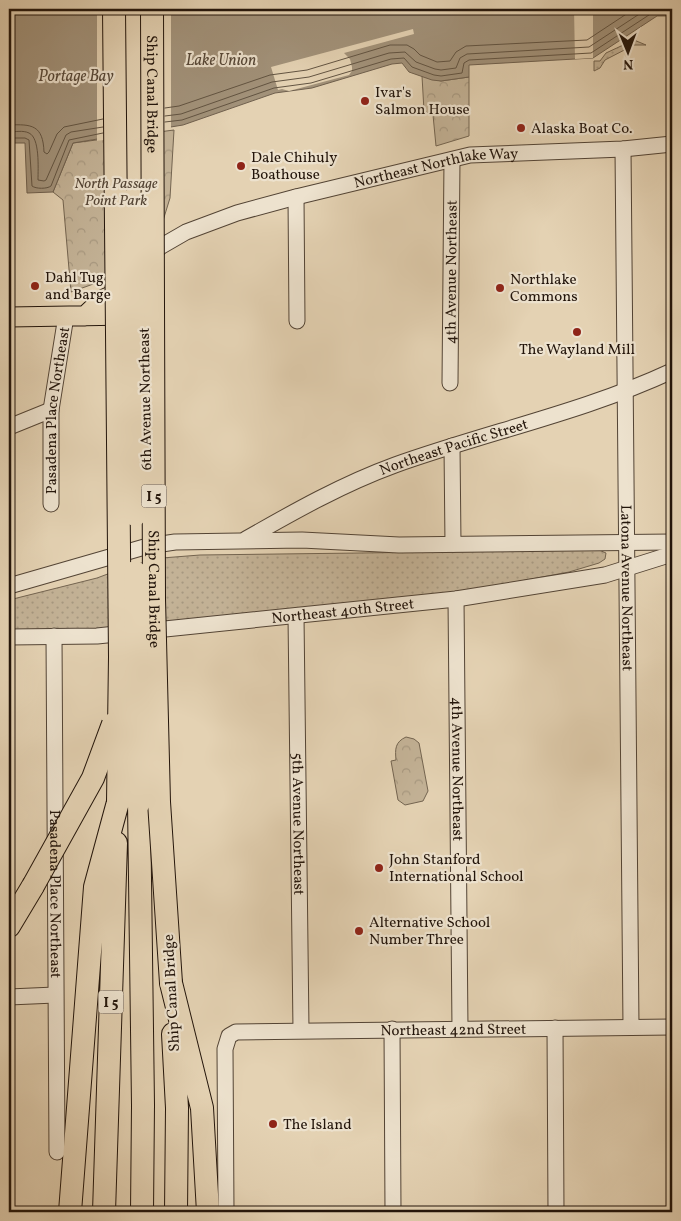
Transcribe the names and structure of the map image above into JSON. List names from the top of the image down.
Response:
{
  "streets": {
    "highway": ["Ship Canal Bridge", "I 5"],
    "main road": ["6th Avenue Northeast"],
    "street": [
      "Northeast Northlake Way",
      "4th Avenue Northeast",
      "Pasadena Place Northeast",
      "Northeast Pacific Street",
      "Latona Avenue Northeast",
      "Northeast 40th Street",
      "5th Avenue Northeast",
      "Northeast 42nd Street"
    ]
  },
  "crossings": [
    ["Ship Canal Bridge", "I 5"],
    ["Northeast Northlake Way", "4th Avenue Northeast"],
    ["Northeast Northlake Way", "6th Avenue Northeast"],
    ["Northeast Northlake Way", "Latona Avenue Northeast"],
    ["4th Avenue Northeast", "Northeast 40th Street"],
    ["4th Avenue Northeast", "Northeast 42nd Street"],
    ["Pasadena Place Northeast", "Northeast 40th Street"],
    ["Northeast Pacific Street", "Latona Avenue Northeast"],
    ["Latona Avenue Northeast", "Northeast 40th Street"],
    ["Latona Avenue Northeast", "Northeast 42nd Street"],
    ["Northeast 40th Street", "5th Avenue Northeast"],
    ["5th Avenue Northeast", "Northeast 42nd Street"]
  ],
  "water": ["Lake Union", "Portage Bay"],
  "parks": ["North Passage Point Park"],
  "places": [
    "Ivar's Salmon House",
    "Alaska Boat Co.",
    "Dale Chihuly Boathouse",
    "Dahl Tug and Barge",
    "Northlake Commons",
    "The Wayland Mill",
    "John Stanford International School",
    "Alternative School Number Three",
    "The Island"
  ],
  "north": "bottom"
}
